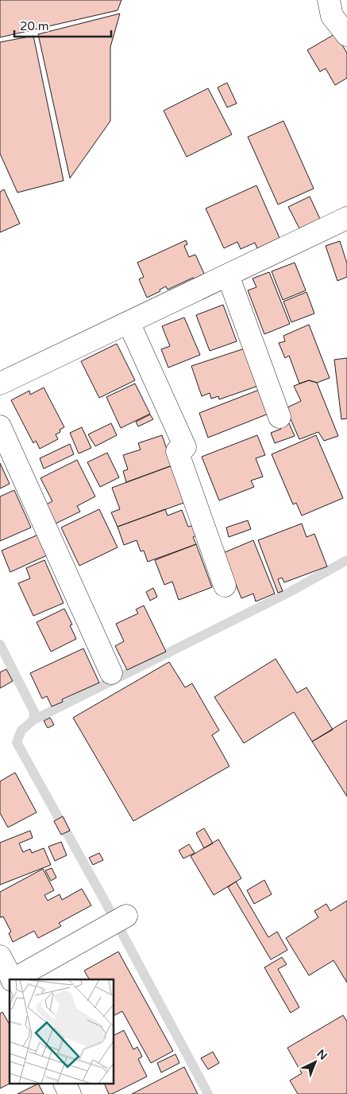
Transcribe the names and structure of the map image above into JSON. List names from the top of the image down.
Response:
{
  "scale_bar": "20 m",
  "north": "top right"
}
